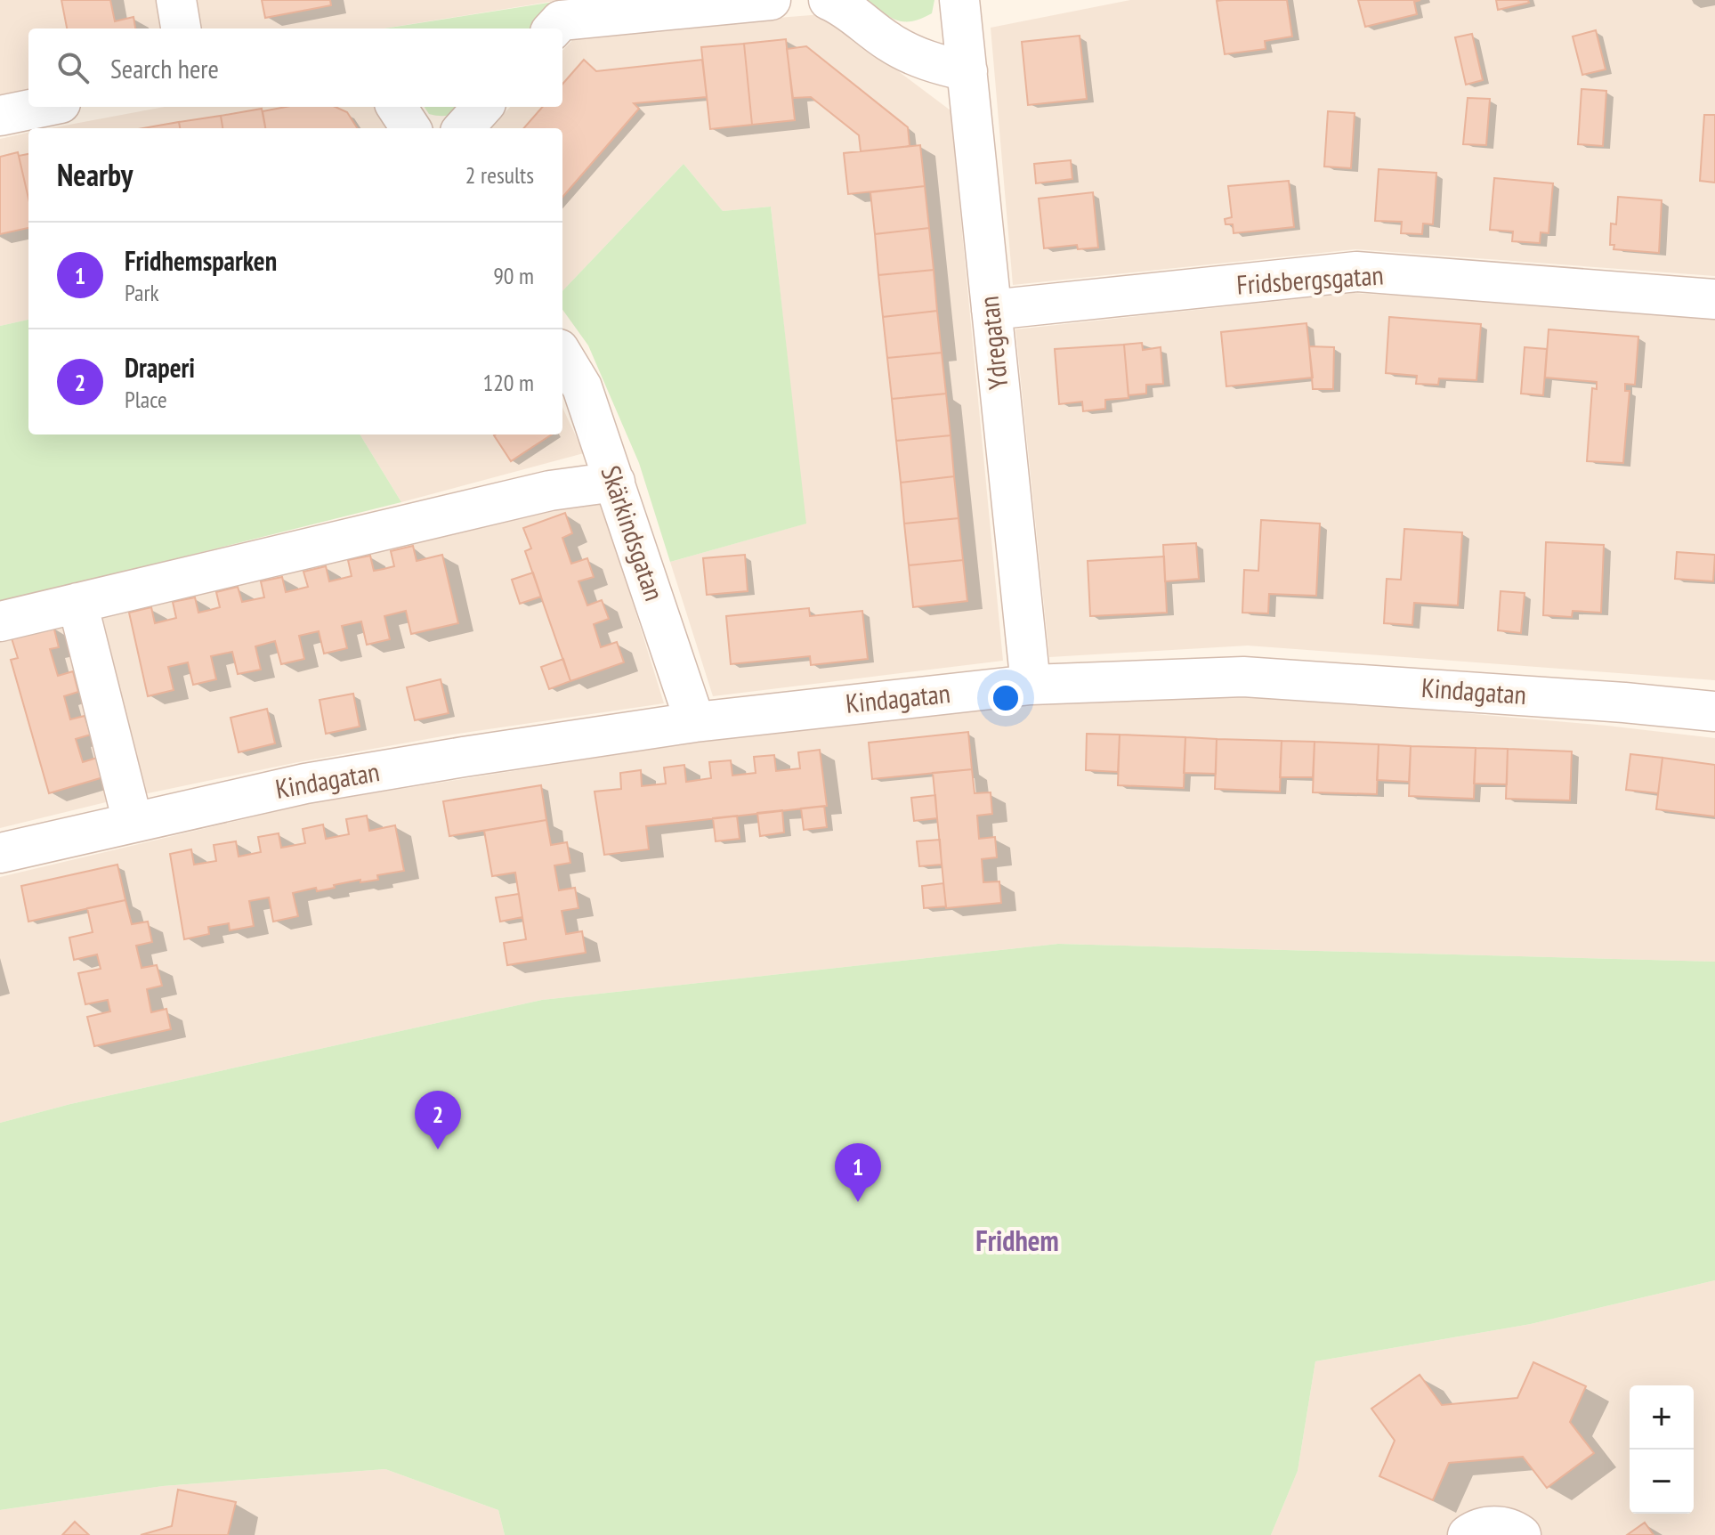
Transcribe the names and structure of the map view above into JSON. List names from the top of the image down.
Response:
{
  "streets": {
    "street": [
      "Fridsbergsgatan",
      "Ydregatan",
      "Skärkindsgatan",
      "Kindagatan"
    ]
  },
  "crossings": [
    ["Fridsbergsgatan", "Ydregatan"],
    ["Ydregatan", "Kindagatan"],
    ["Skärkindsgatan", "Kindagatan"]
  ],
  "districts": ["Fridhem"],
  "page": {
    "search": "Search here",
    "heading": ["Nearby", "2 results"],
    "list": [
      {
        "mark": "1",
        "name": "Fridhemsparken",
        "note": "Park",
        "value": "90 m"
      },
      {
        "mark": "2",
        "name": "Draperi",
        "note": "Place",
        "value": "120 m"
      }
    ],
    "pins": ["2", "1"],
    "map_buttons": ["+", "−"]
  }
}
